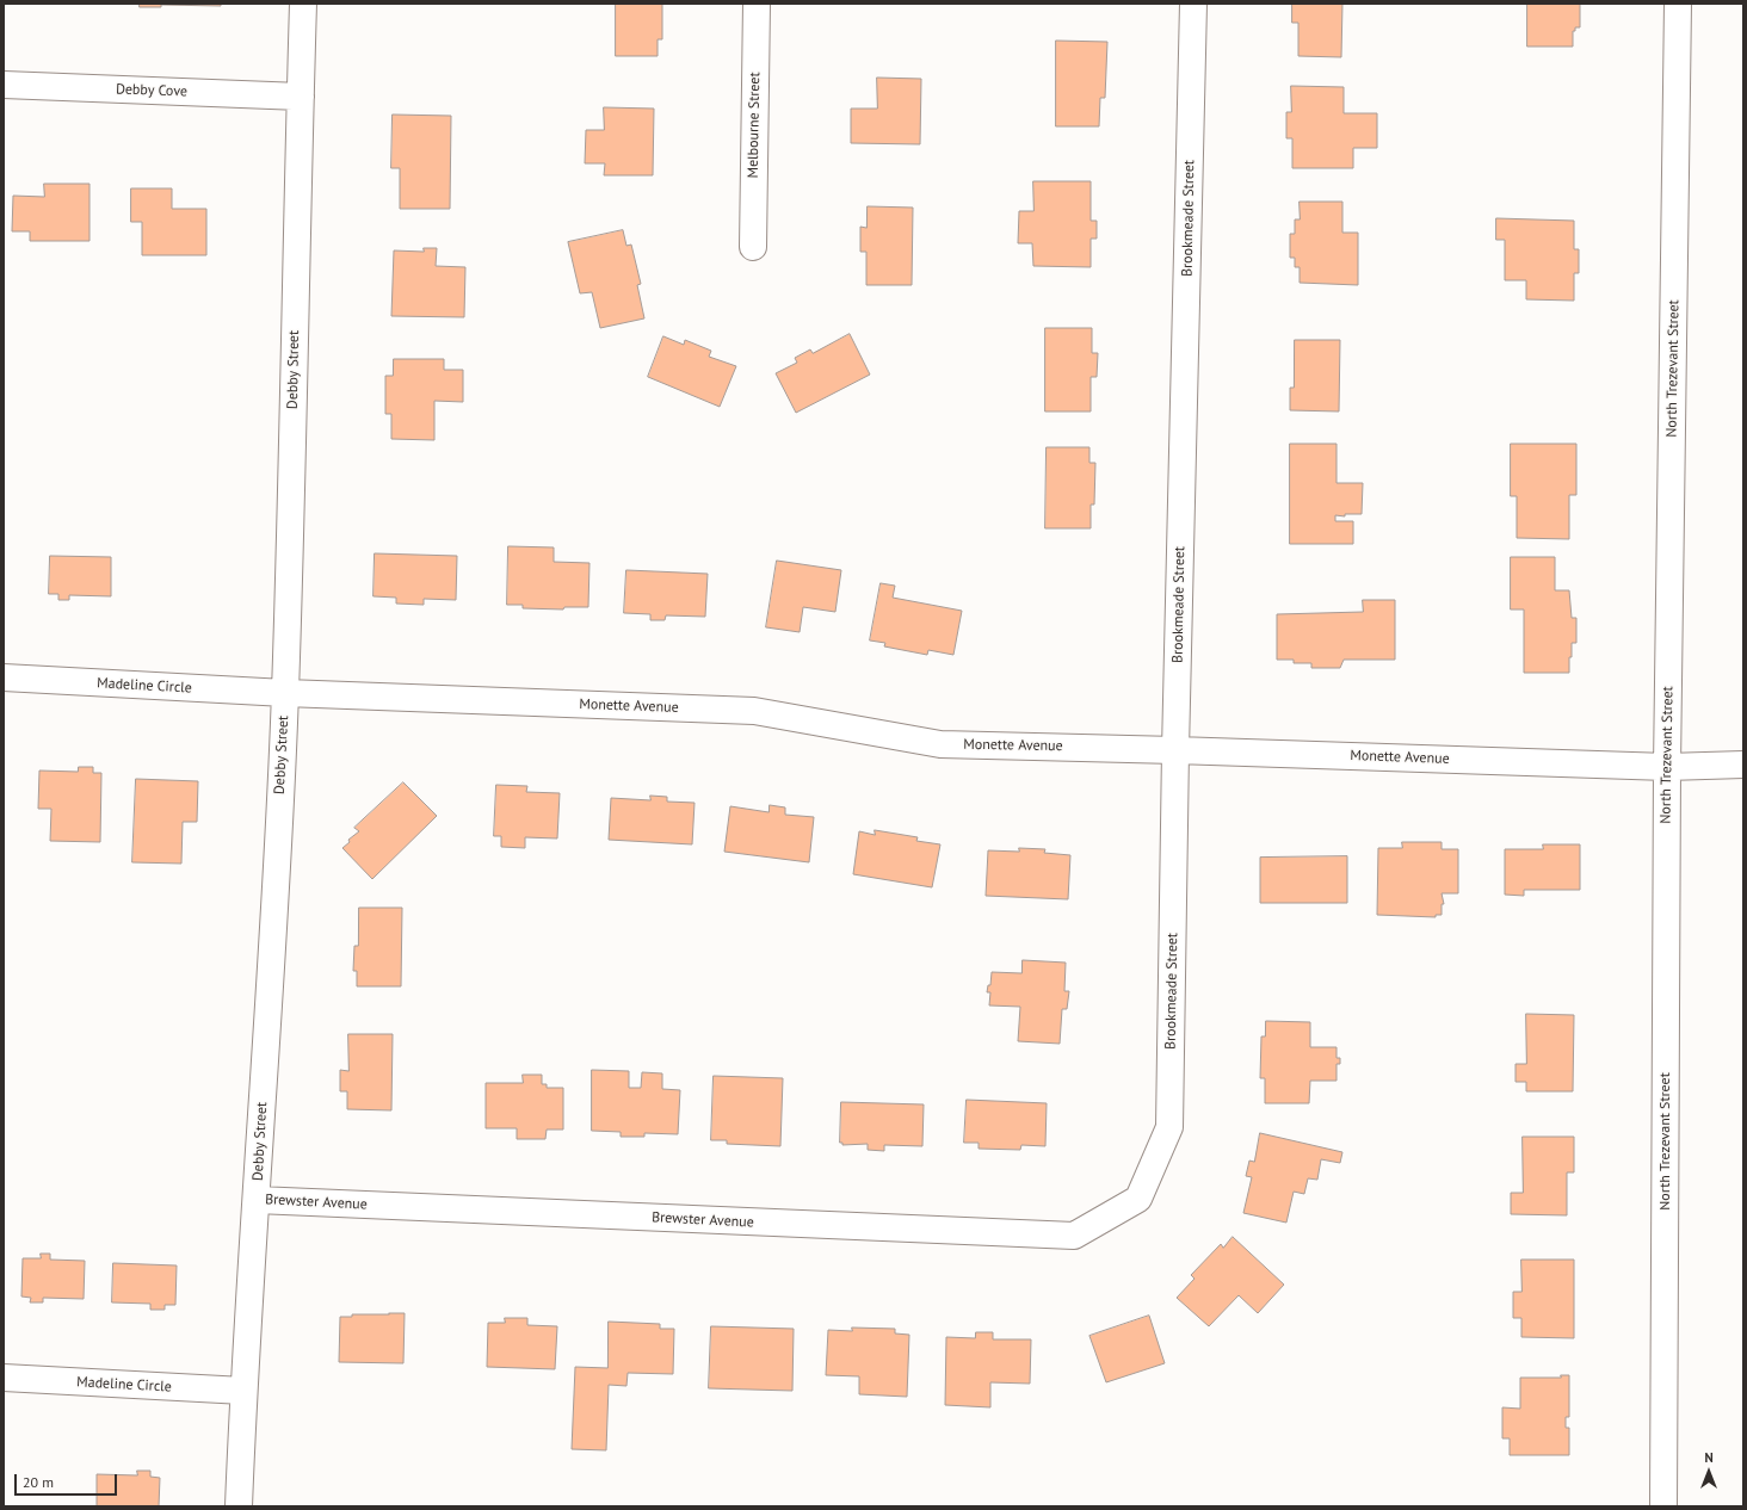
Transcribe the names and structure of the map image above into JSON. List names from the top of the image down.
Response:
{
  "streets": {
    "street": [
      "Debby Cove",
      "Melbourne Street",
      "Brookmeade Street",
      "North Trezevant Street",
      "Debby Street",
      "Madeline Circle",
      "Monette Avenue",
      "Brewster Avenue"
    ]
  },
  "crossings": [
    ["Debby Cove", "Debby Street"],
    ["Brookmeade Street", "Monette Avenue"],
    ["Brookmeade Street", "Brewster Avenue"],
    ["North Trezevant Street", "Monette Avenue"],
    ["Debby Street", "Madeline Circle"],
    ["Debby Street", "Monette Avenue"],
    ["Debby Street", "Brewster Avenue"],
    ["Madeline Circle", "Monette Avenue"]
  ],
  "scale_bar": "20 m",
  "north": "top"
}
